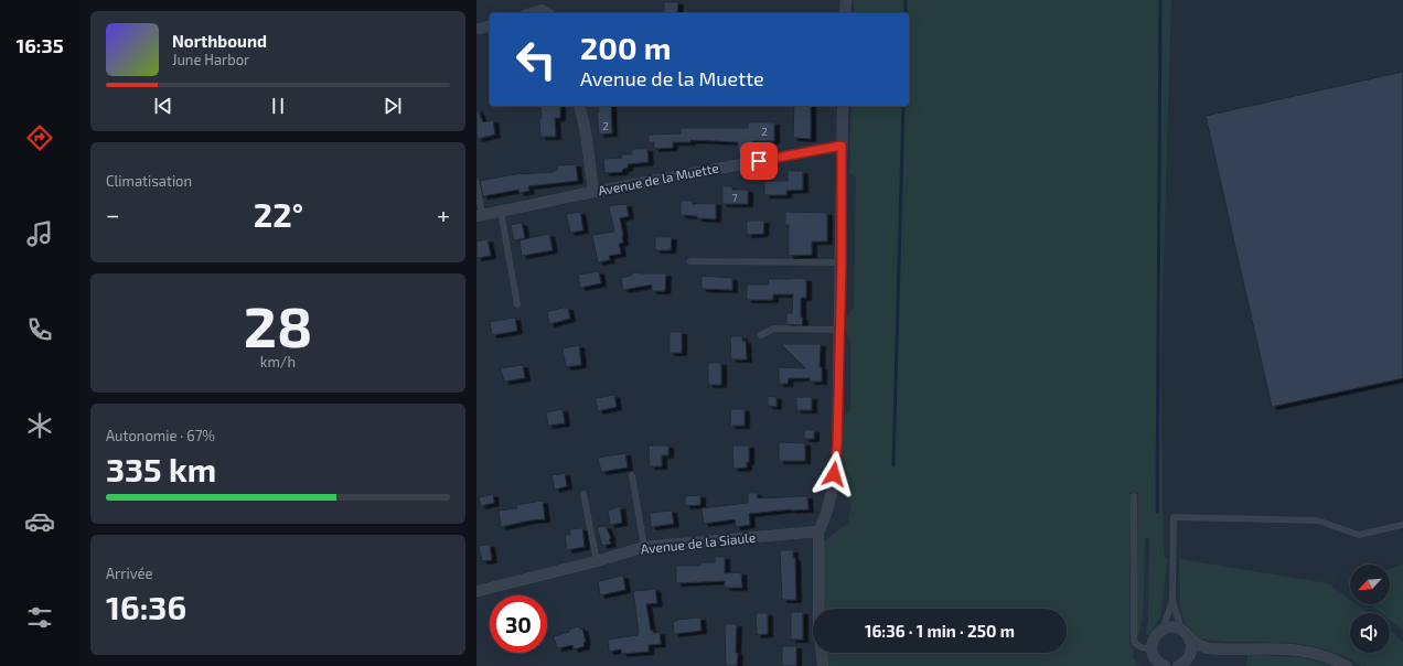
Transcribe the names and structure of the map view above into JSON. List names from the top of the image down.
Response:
{
  "streets": {
    "street": ["Avenue de la Muette", "Avenue de la Siaule"]
  },
  "house_numbers": ["2", "2", "7"],
  "north": "bottom left",
  "page": {
    "tabs": "16:35",
    "turn": ["200 m", "Avenue de la Muette"],
    "song": ["Northbound", "June Harbor"],
    "tile": [
      "Climatisation",
      ["28", "km/h"],
      ["Autonomie · 67%", "335 km"],
      ["Arrivée", "16:36"]
    ],
    "heat": ["−", "22°", "+"],
    "limit": "30",
    "trip": "16:36 · 1 min · 250 m"
  }
}
